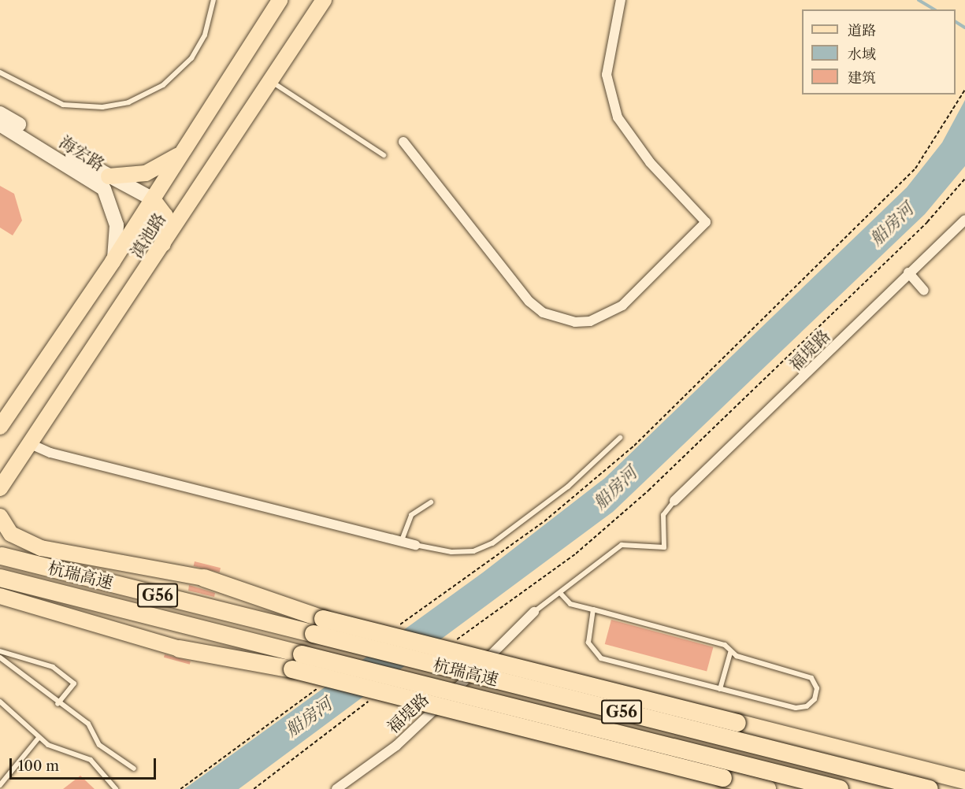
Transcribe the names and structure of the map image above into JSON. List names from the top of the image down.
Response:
{
  "streets": {
    "highway": ["杭瑞高速", "G56"],
    "main road": ["海宏路", "滇池路"],
    "street": ["福堤路"]
  },
  "crossings": [
    ["海宏路", "滇池路"]
  ],
  "water": ["船房河"],
  "legend": ["道路", "水域", "建筑"],
  "scale_bar": "100 m"
}
